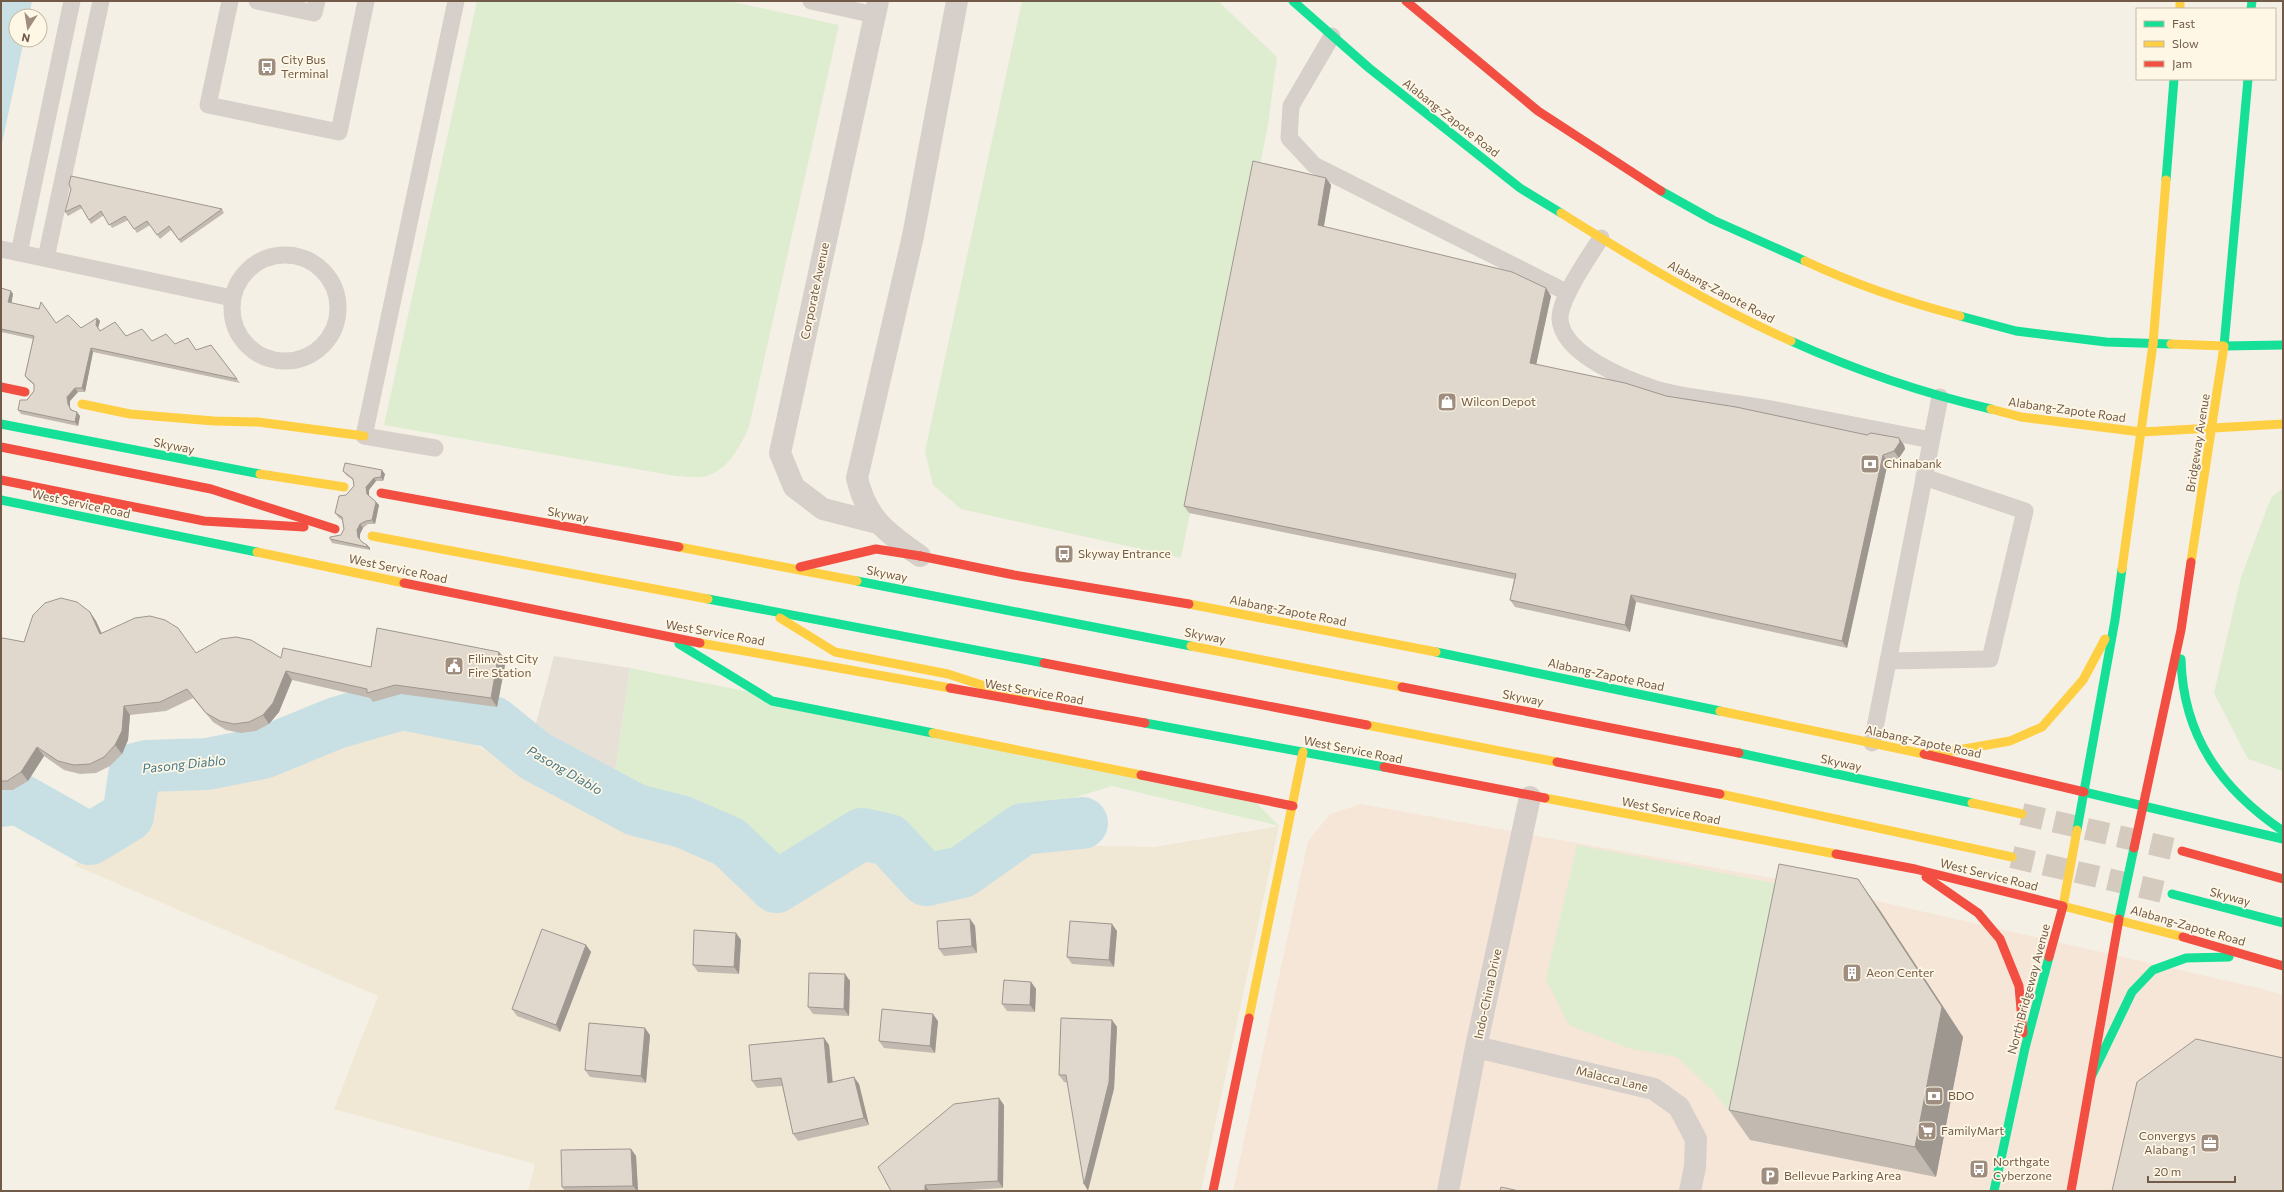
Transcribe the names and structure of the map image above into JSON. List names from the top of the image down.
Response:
{
  "streets": {
    "main road": [
      "Alabang-Zapote Road",
      "Bridgeway Avenue",
      "Skyway",
      "West Service Road",
      "North Bridgeway Avenue"
    ],
    "street": ["Corporate Avenue", "Indo-China Drive", "Malacca Lane"]
  },
  "crossings": [
    ["Alabang-Zapote Road", "Bridgeway Avenue"],
    ["Alabang-Zapote Road", "Skyway"],
    ["Alabang-Zapote Road", "West Service Road"],
    ["Alabang-Zapote Road", "North Bridgeway Avenue"],
    ["West Service Road", "North Bridgeway Avenue"],
    ["West Service Road", "Indo-China Drive"],
    ["Indo-China Drive", "Malacca Lane"]
  ],
  "water": ["Pasong Diablo"],
  "places": {
    "bus stop": ["City Bus Terminal", "Skyway Entrance", "Northgate Cyberzone"],
    "shop": ["Wilcon Depot"],
    "bank": ["Chinabank", "BDO"],
    "public building": ["Filinvest City Fire Station"],
    "building": ["Aeon Center"],
    "supermarket": ["FamilyMart"],
    "office": ["Convergys Alabang 1"],
    "parking": ["Bellevue Parking Area"]
  },
  "legend": ["Fast", "Slow", "Jam"],
  "scale_bar": "20 m",
  "north": "bottom"
}
